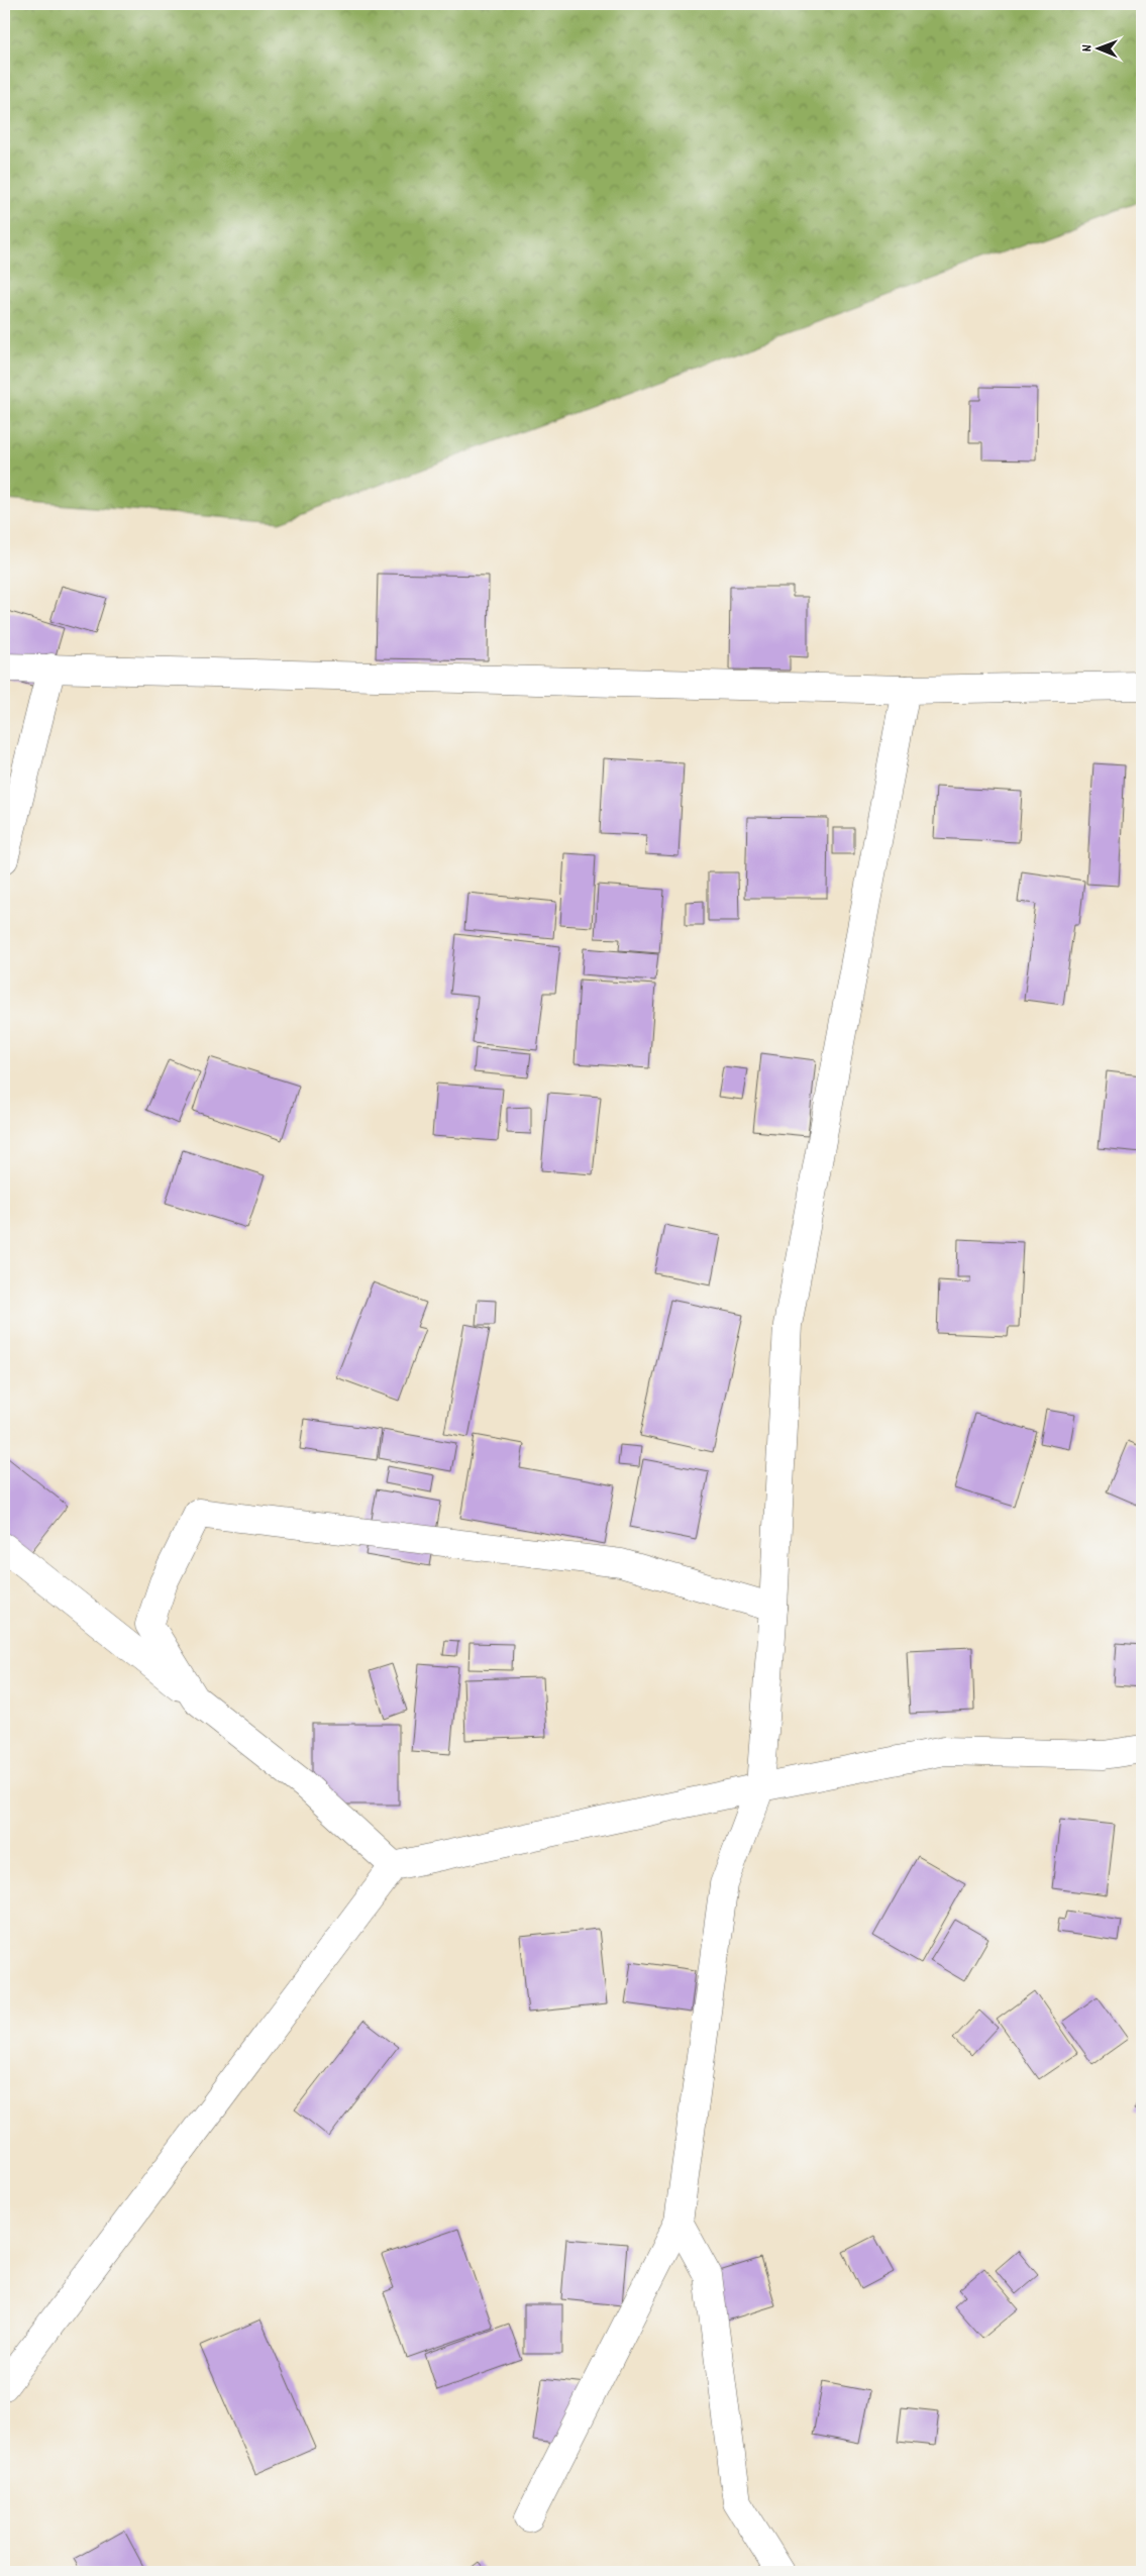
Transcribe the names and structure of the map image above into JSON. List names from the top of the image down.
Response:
{
  "north": "left"
}
